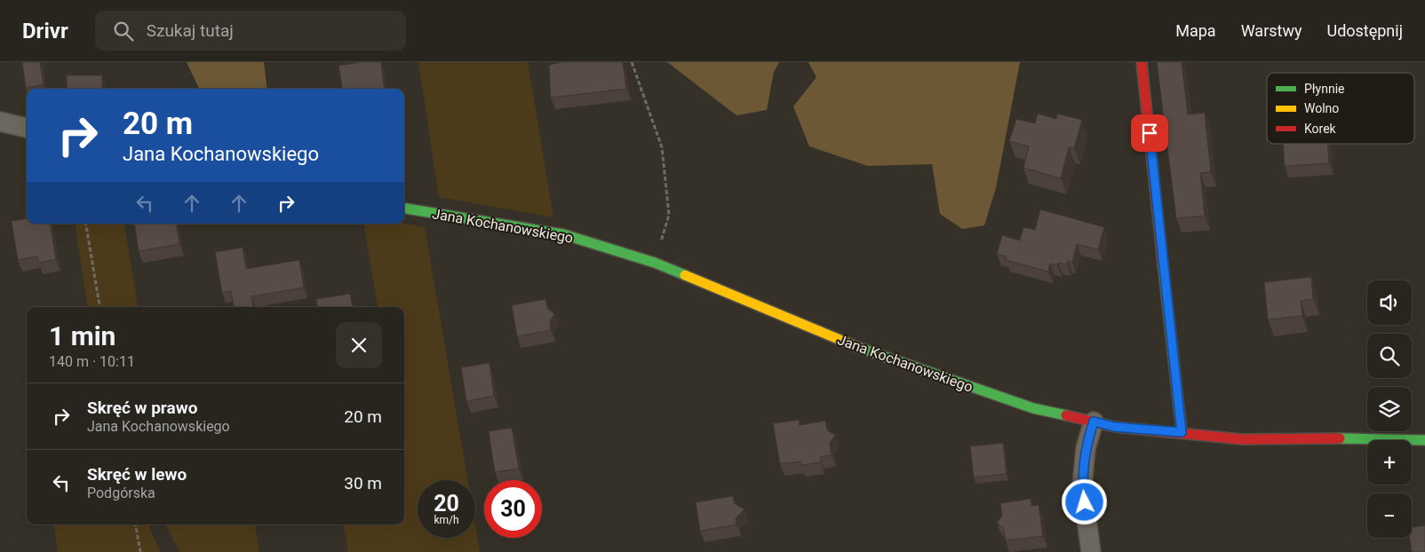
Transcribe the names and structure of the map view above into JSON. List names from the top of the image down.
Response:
{
  "streets": {
    "street": ["Jana Kochanowskiego"]
  },
  "legend": ["Płynnie", "Wolno", "Korek"],
  "page": {
    "header": "Drivr",
    "search": "Szukaj tutaj",
    "nav": ["Mapa", "Warstwy", "Udostępnij"],
    "turn": ["20 m", "Jana Kochanowskiego"],
    "map_buttons": ["+", "−"],
    "heading": ["1 min", "140 m · 10:11"],
    "list": [
      {
        "name": "Skręć w prawo",
        "note": "Jana Kochanowskiego",
        "value": "20 m"
      },
      {
        "name": "Skręć w lewo",
        "note": "Podgórska",
        "value": "30 m"
      }
    ],
    "speed": "20 km/h",
    "limit": "30"
  }
}
